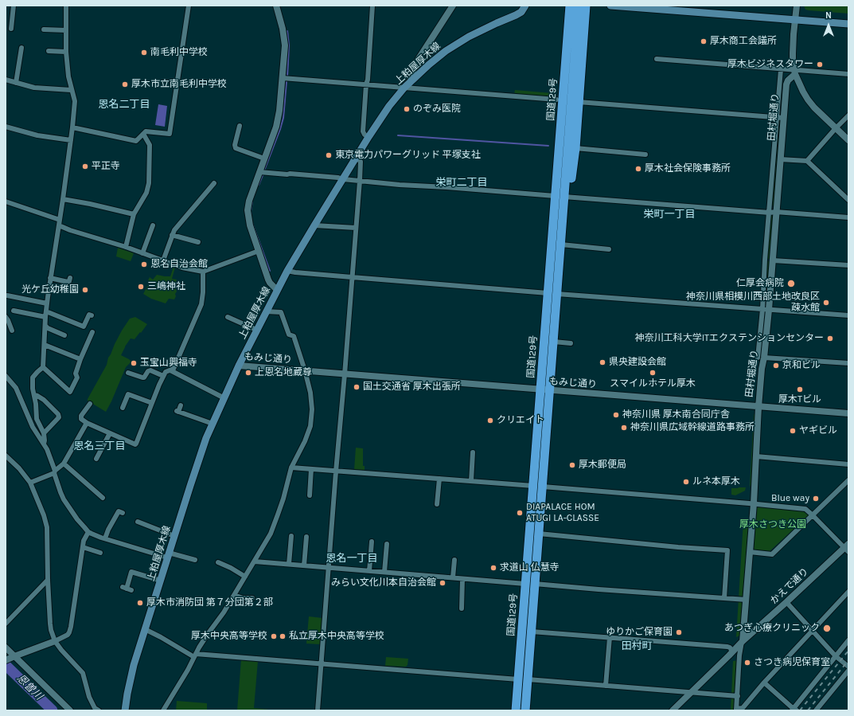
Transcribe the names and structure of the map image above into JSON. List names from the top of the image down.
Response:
{
  "streets": {
    "highway": ["国道129号"],
    "main road": ["上粕屋厚木線"],
    "street": ["田村堀通り", "もみじ通り", "かえで通り"]
  },
  "crossings": [
    ["上粕屋厚木線", "もみじ通り"],
    ["国道129号", "もみじ通り"],
    ["田村堀通り", "もみじ通り"],
    ["田村堀通り", "かえで通り"]
  ],
  "districts": [
    "恩名二丁目",
    "栄町二丁目",
    "栄町一丁目",
    "恩名三丁目",
    "恩名一丁目",
    "田村町"
  ],
  "water": ["恩曽川"],
  "parks": ["厚木さつき公園"],
  "places": [
    "厚木商工会議所",
    "南毛利中学校",
    "厚木ビジネスタワー",
    "厚木市立南毛利中学校",
    "のぞみ医院",
    "東京電力パワーグリッド 平塚支社",
    "平正寺",
    "厚木社会保険事務所",
    "恩名自治会館",
    "仁厚会病院",
    "三嶋神社",
    "光ケ丘幼稚園",
    "神奈川県相模川西部土地改良区 疎水館",
    "神奈川工科大学ITエクステンションセンター",
    "県央建設会館",
    "玉宝山興福寺",
    "京和ビル",
    "上恩名地蔵尊",
    "スマイルホテル厚木",
    "国土交通省 厚木出張所",
    "厚木Tビル",
    "神奈川県 厚木南合同庁舎",
    "クリエイト",
    "神奈川県広域幹線道路事務所",
    "ヤギビル",
    "厚木郵便局",
    "ルネ本厚木",
    "Blue way",
    "DIAPALACE HOM ATUGI LA-CLASSE",
    "求道山 仏慧寺",
    "みらい文化川本自治会館",
    "厚木市消防団 第７分団第２部",
    "あつぎ心療クリニック",
    "ゆりかご保育園",
    "厚木中央高等学校",
    "私立厚木中央高等学校",
    "さつき病児保育室"
  ],
  "north": "top"
}
